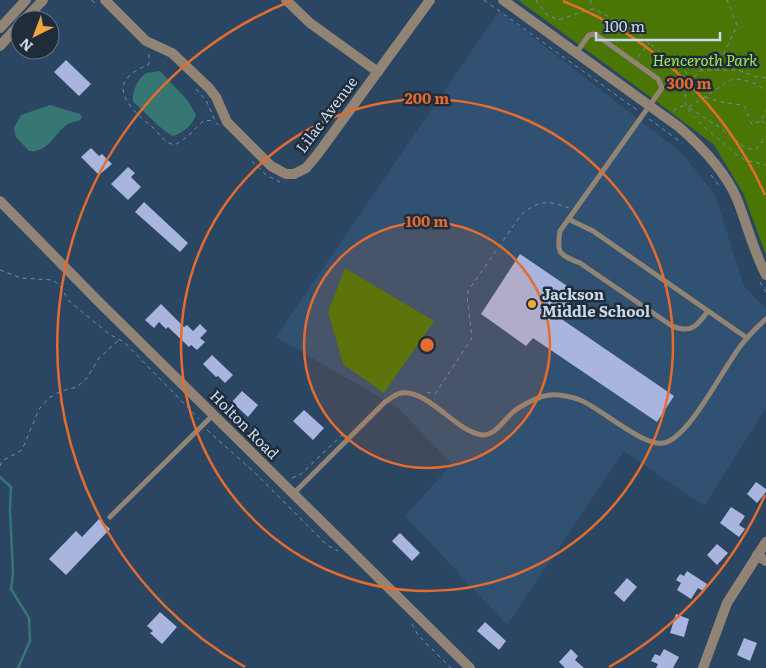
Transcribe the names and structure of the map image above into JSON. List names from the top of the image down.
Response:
{
  "streets": {
    "street": ["Lilac Avenue", "Holton Road"]
  },
  "parks": ["Henceroth Park"],
  "places": ["Jackson Middle School"],
  "scale_bar": "100 m",
  "north": "bottom left",
  "rings": ["300 m", "200 m", "100 m"]
}
